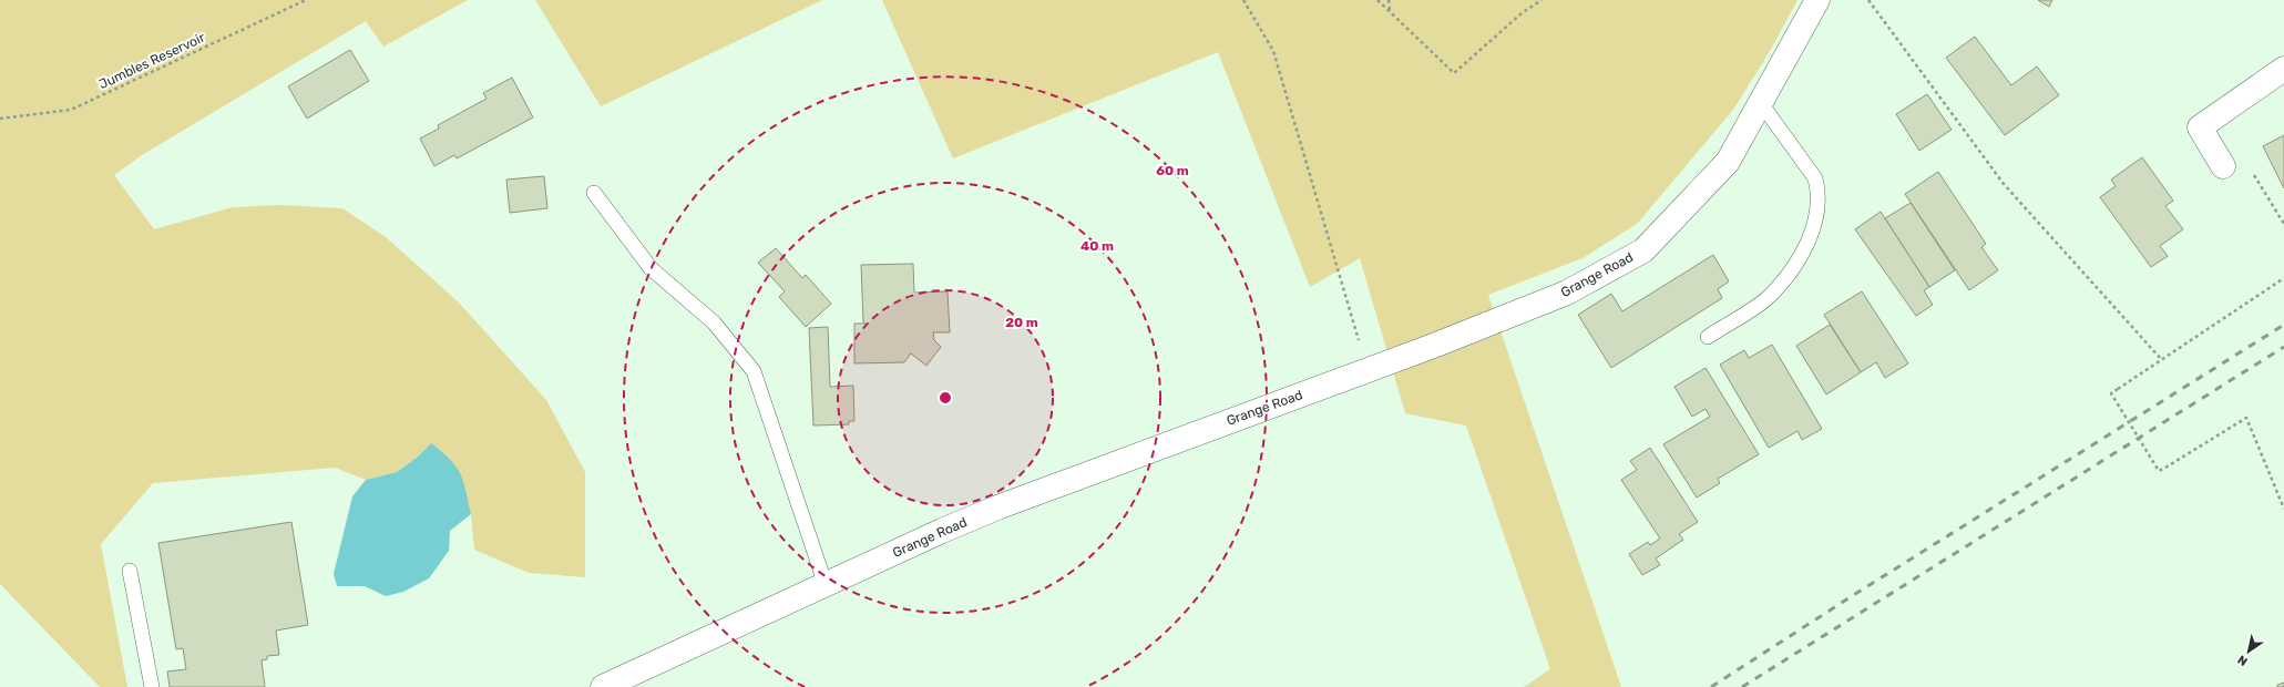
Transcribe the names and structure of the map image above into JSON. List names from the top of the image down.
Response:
{
  "streets": {
    "street": ["Grange Road"],
    "path": ["Jumbles Reservoir"]
  },
  "north": "bottom left",
  "rings": ["60 m", "40 m", "20 m"]
}
